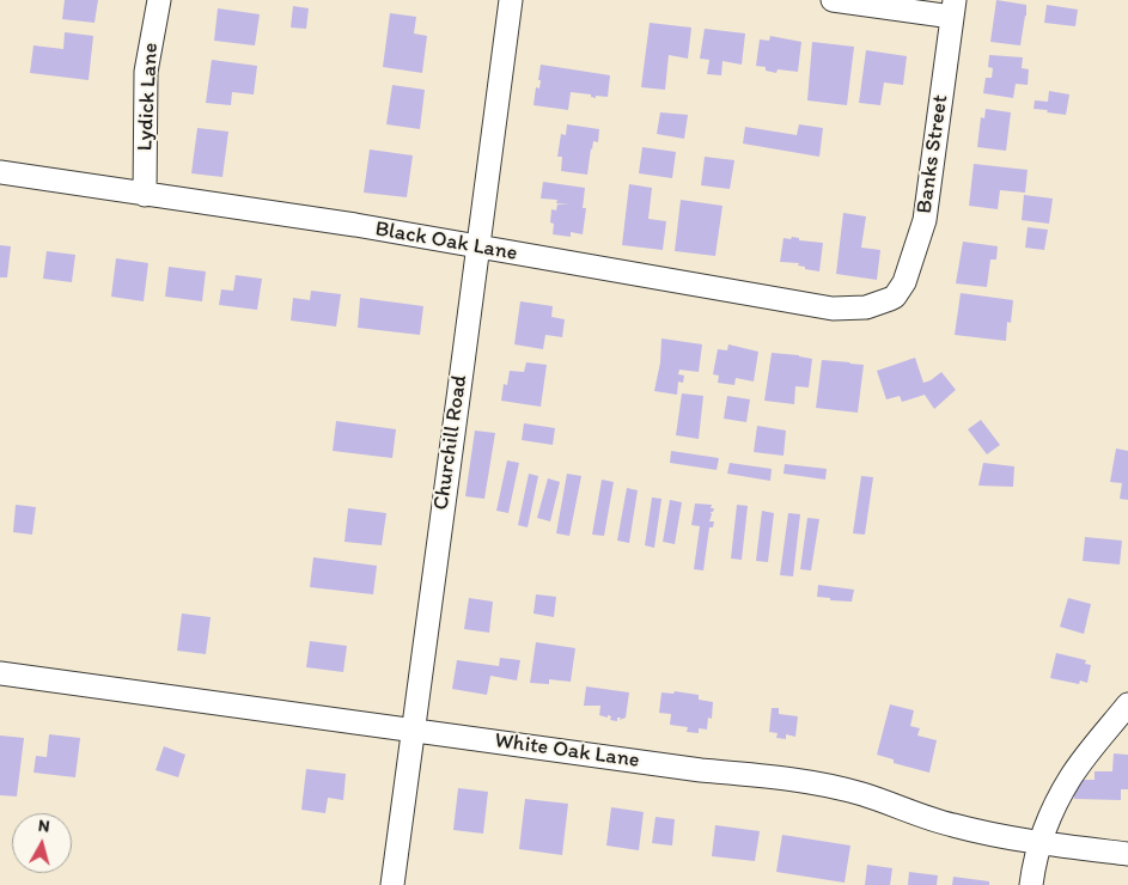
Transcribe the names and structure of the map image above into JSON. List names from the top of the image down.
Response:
{
  "streets": {
    "street": [
      "Lydick Lane",
      "Banks Street",
      "Black Oak Lane",
      "Churchill Road",
      "White Oak Lane"
    ]
  },
  "crossings": [
    ["Lydick Lane", "Black Oak Lane"],
    ["Banks Street", "Black Oak Lane"],
    ["Black Oak Lane", "Churchill Road"],
    ["Churchill Road", "White Oak Lane"]
  ],
  "north": "top"
}
